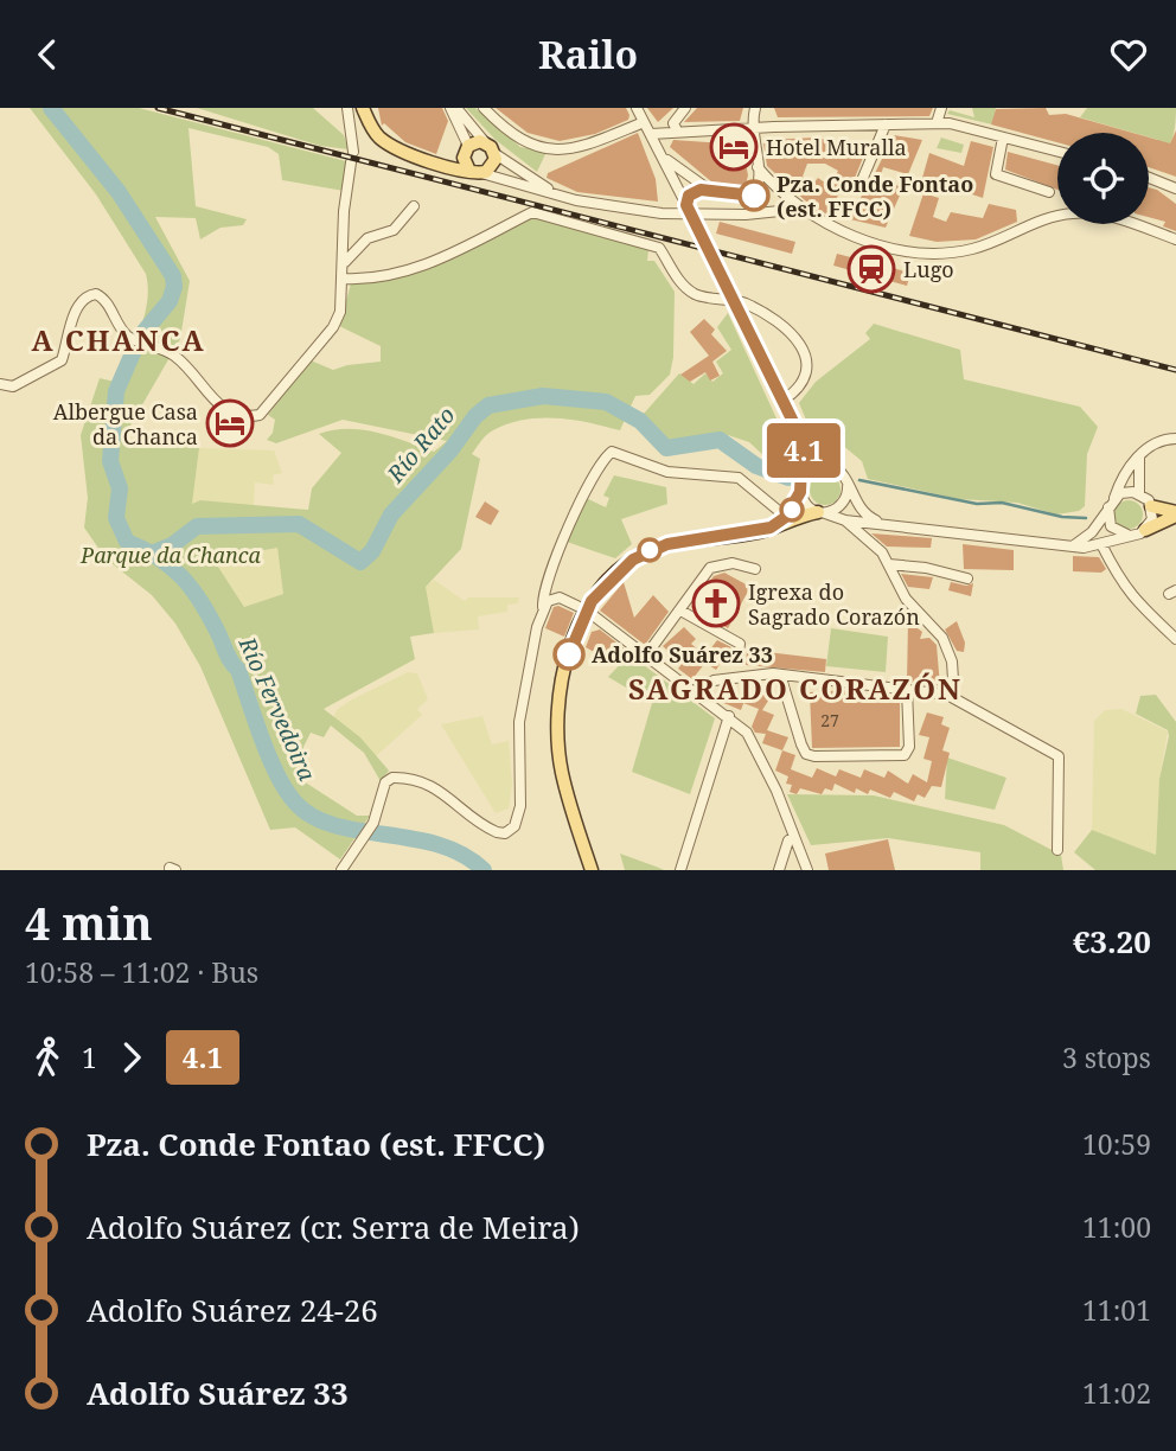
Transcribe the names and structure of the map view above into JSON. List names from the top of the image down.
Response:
{
  "districts": ["A CHANCA", "SAGRADO CORAZÓN"],
  "water": ["Río Rato", "Río Fervedoira"],
  "parks": ["Parque da Chanca"],
  "places": {
    "hotel": ["Hotel Muralla", "Albergue Casa da Chanca"],
    "other": ["Pza. Conde Fontao (est. FFCC)", "Adolfo Suárez 33"],
    "station": ["Lugo"],
    "church": ["Igrexa do Sagrado Corazón"]
  },
  "lines": ["bus line 4.1"],
  "house_numbers": ["27"],
  "page": {
    "header": "Railo",
    "on_map": "4.1",
    "heading": ["4 min", "10:58 – 11:02 · Bus", "€3.20"],
    "legs": ["1", "4.1", "3 stops"],
    "list": [
      {
        "name": "Pza. Conde Fontao (est. FFCC)",
        "value": "10:59"
      },
      {
        "name": "Adolfo Suárez (cr. Serra de Meira)",
        "value": "11:00"
      },
      {
        "name": "Adolfo Suárez 24-26",
        "value": "11:01"
      },
      {
        "name": "Adolfo Suárez 33",
        "value": "11:02"
      }
    ]
  }
}
